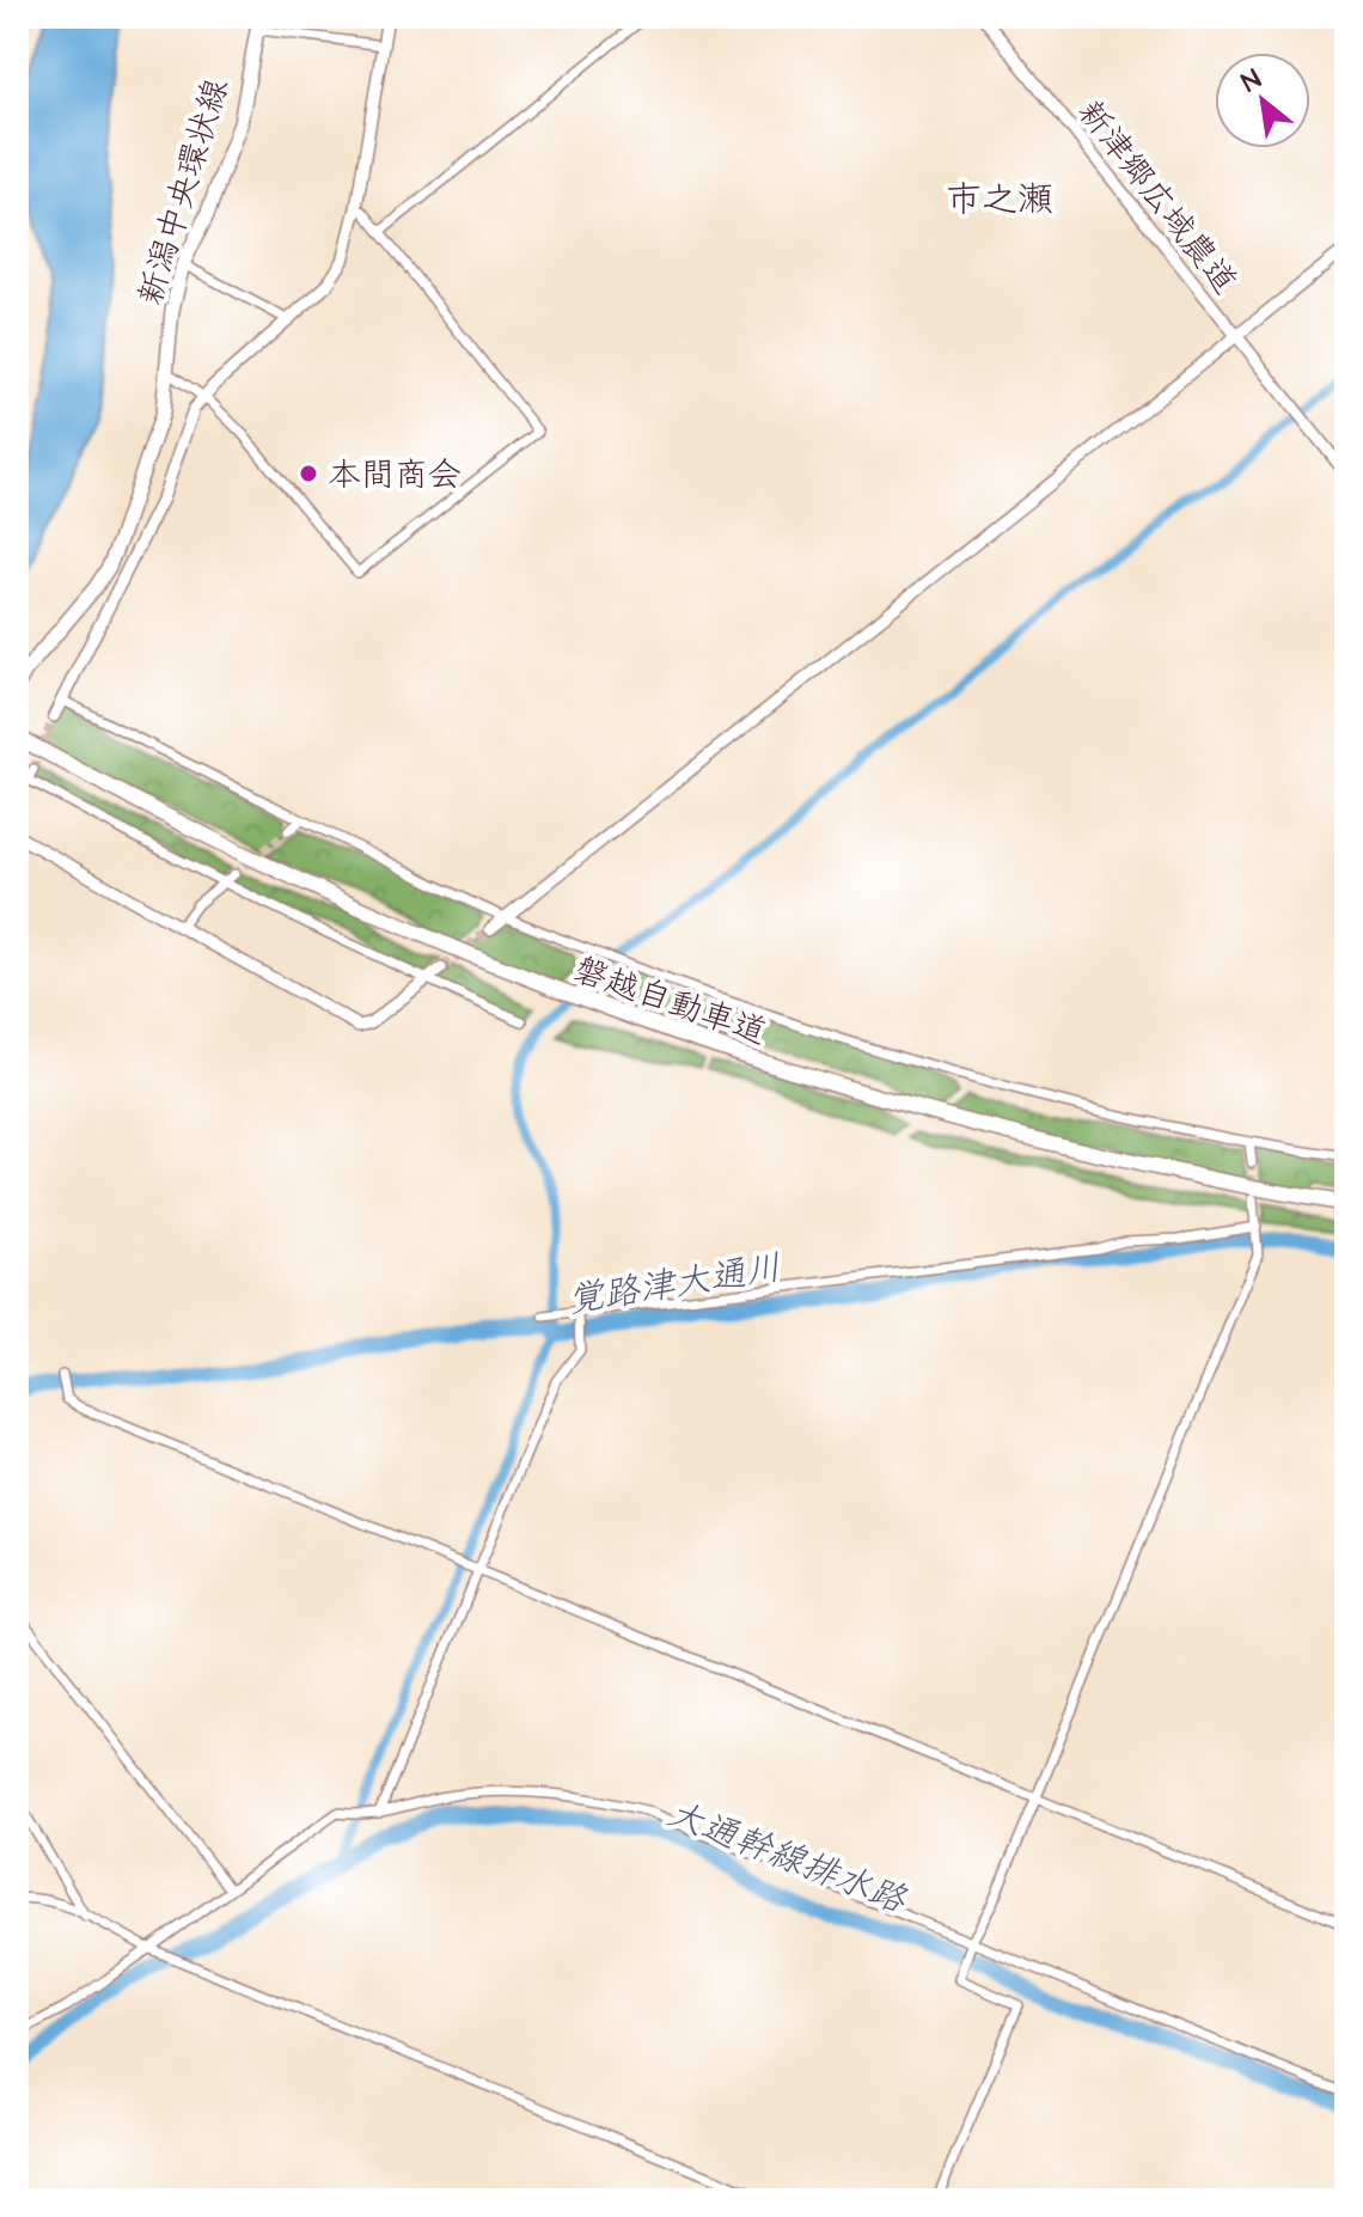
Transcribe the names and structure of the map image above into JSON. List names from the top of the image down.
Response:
{
  "streets": {
    "highway": ["磐越自動車道"],
    "main road": ["新潟中央環状線"],
    "street": ["新津郷広域農道"]
  },
  "districts": ["市之瀬"],
  "water": ["覚路津大通川", "大通幹線排水路"],
  "places": ["本間商会"],
  "north": "top left"
}
